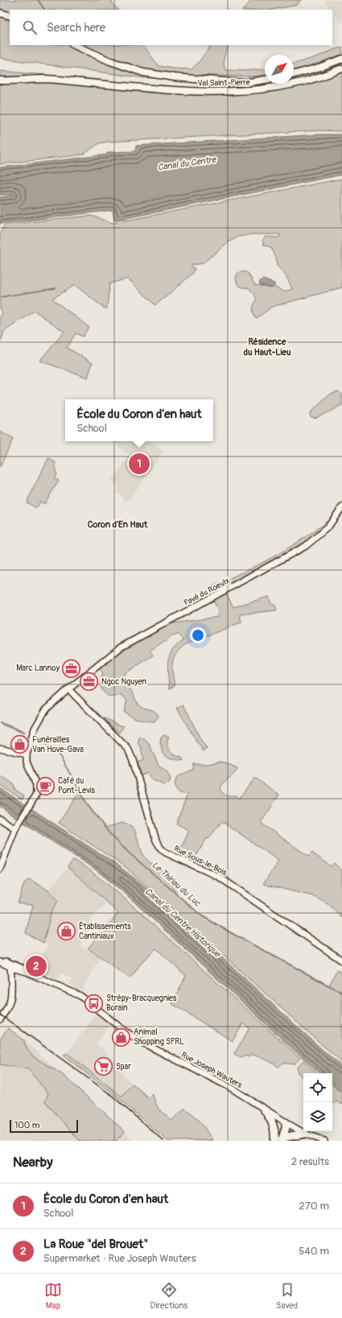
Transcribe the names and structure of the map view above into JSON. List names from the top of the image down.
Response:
{
  "streets": {
    "main road": ["Val Saint-Pierre"],
    "street": ["Pavé du Roeulx", "Rue Sous-le-Bois", "Rue Joseph Wauters"]
  },
  "crossings": [
    ["Pavé du Roeulx", "Rue Sous-le-Bois"]
  ],
  "districts": ["Résidence du Haut-Lieu", "Coron d'En Haut"],
  "water": ["Canal du Centre", "Le Thiriau du Luc", "Canal du Centre Historique"],
  "places": {
    "office": ["Marc Lannoy", "Ngoc Nguyen"],
    "shop": ["Funérailles Van Hove-Gava", "Établissements Cantiniaux", "Animal Shopping SPRL"],
    "cafe": ["Café du Pont-Levis"],
    "bus stop": ["Strépy-Bracquegnies Borain"],
    "supermarket": ["Spar"]
  },
  "scale_bar": "100 m",
  "north": "top right",
  "page": {
    "search": "Search here",
    "popup": ["École du Coron d'en haut", "School"],
    "pins": ["1", "2"],
    "scale": "100 m",
    "heading": ["Nearby", "2 results"],
    "list": [
      {
        "mark": "1",
        "name": "École du Coron d'en haut",
        "note": "School",
        "value": "270 m"
      },
      {
        "mark": "2",
        "name": "La Roue \"del Brouet\"",
        "note": "Supermarket · Rue Joseph Wauters",
        "value": "540 m"
      }
    ],
    "nav": ["Map", "Directions", "Saved"]
  }
}
